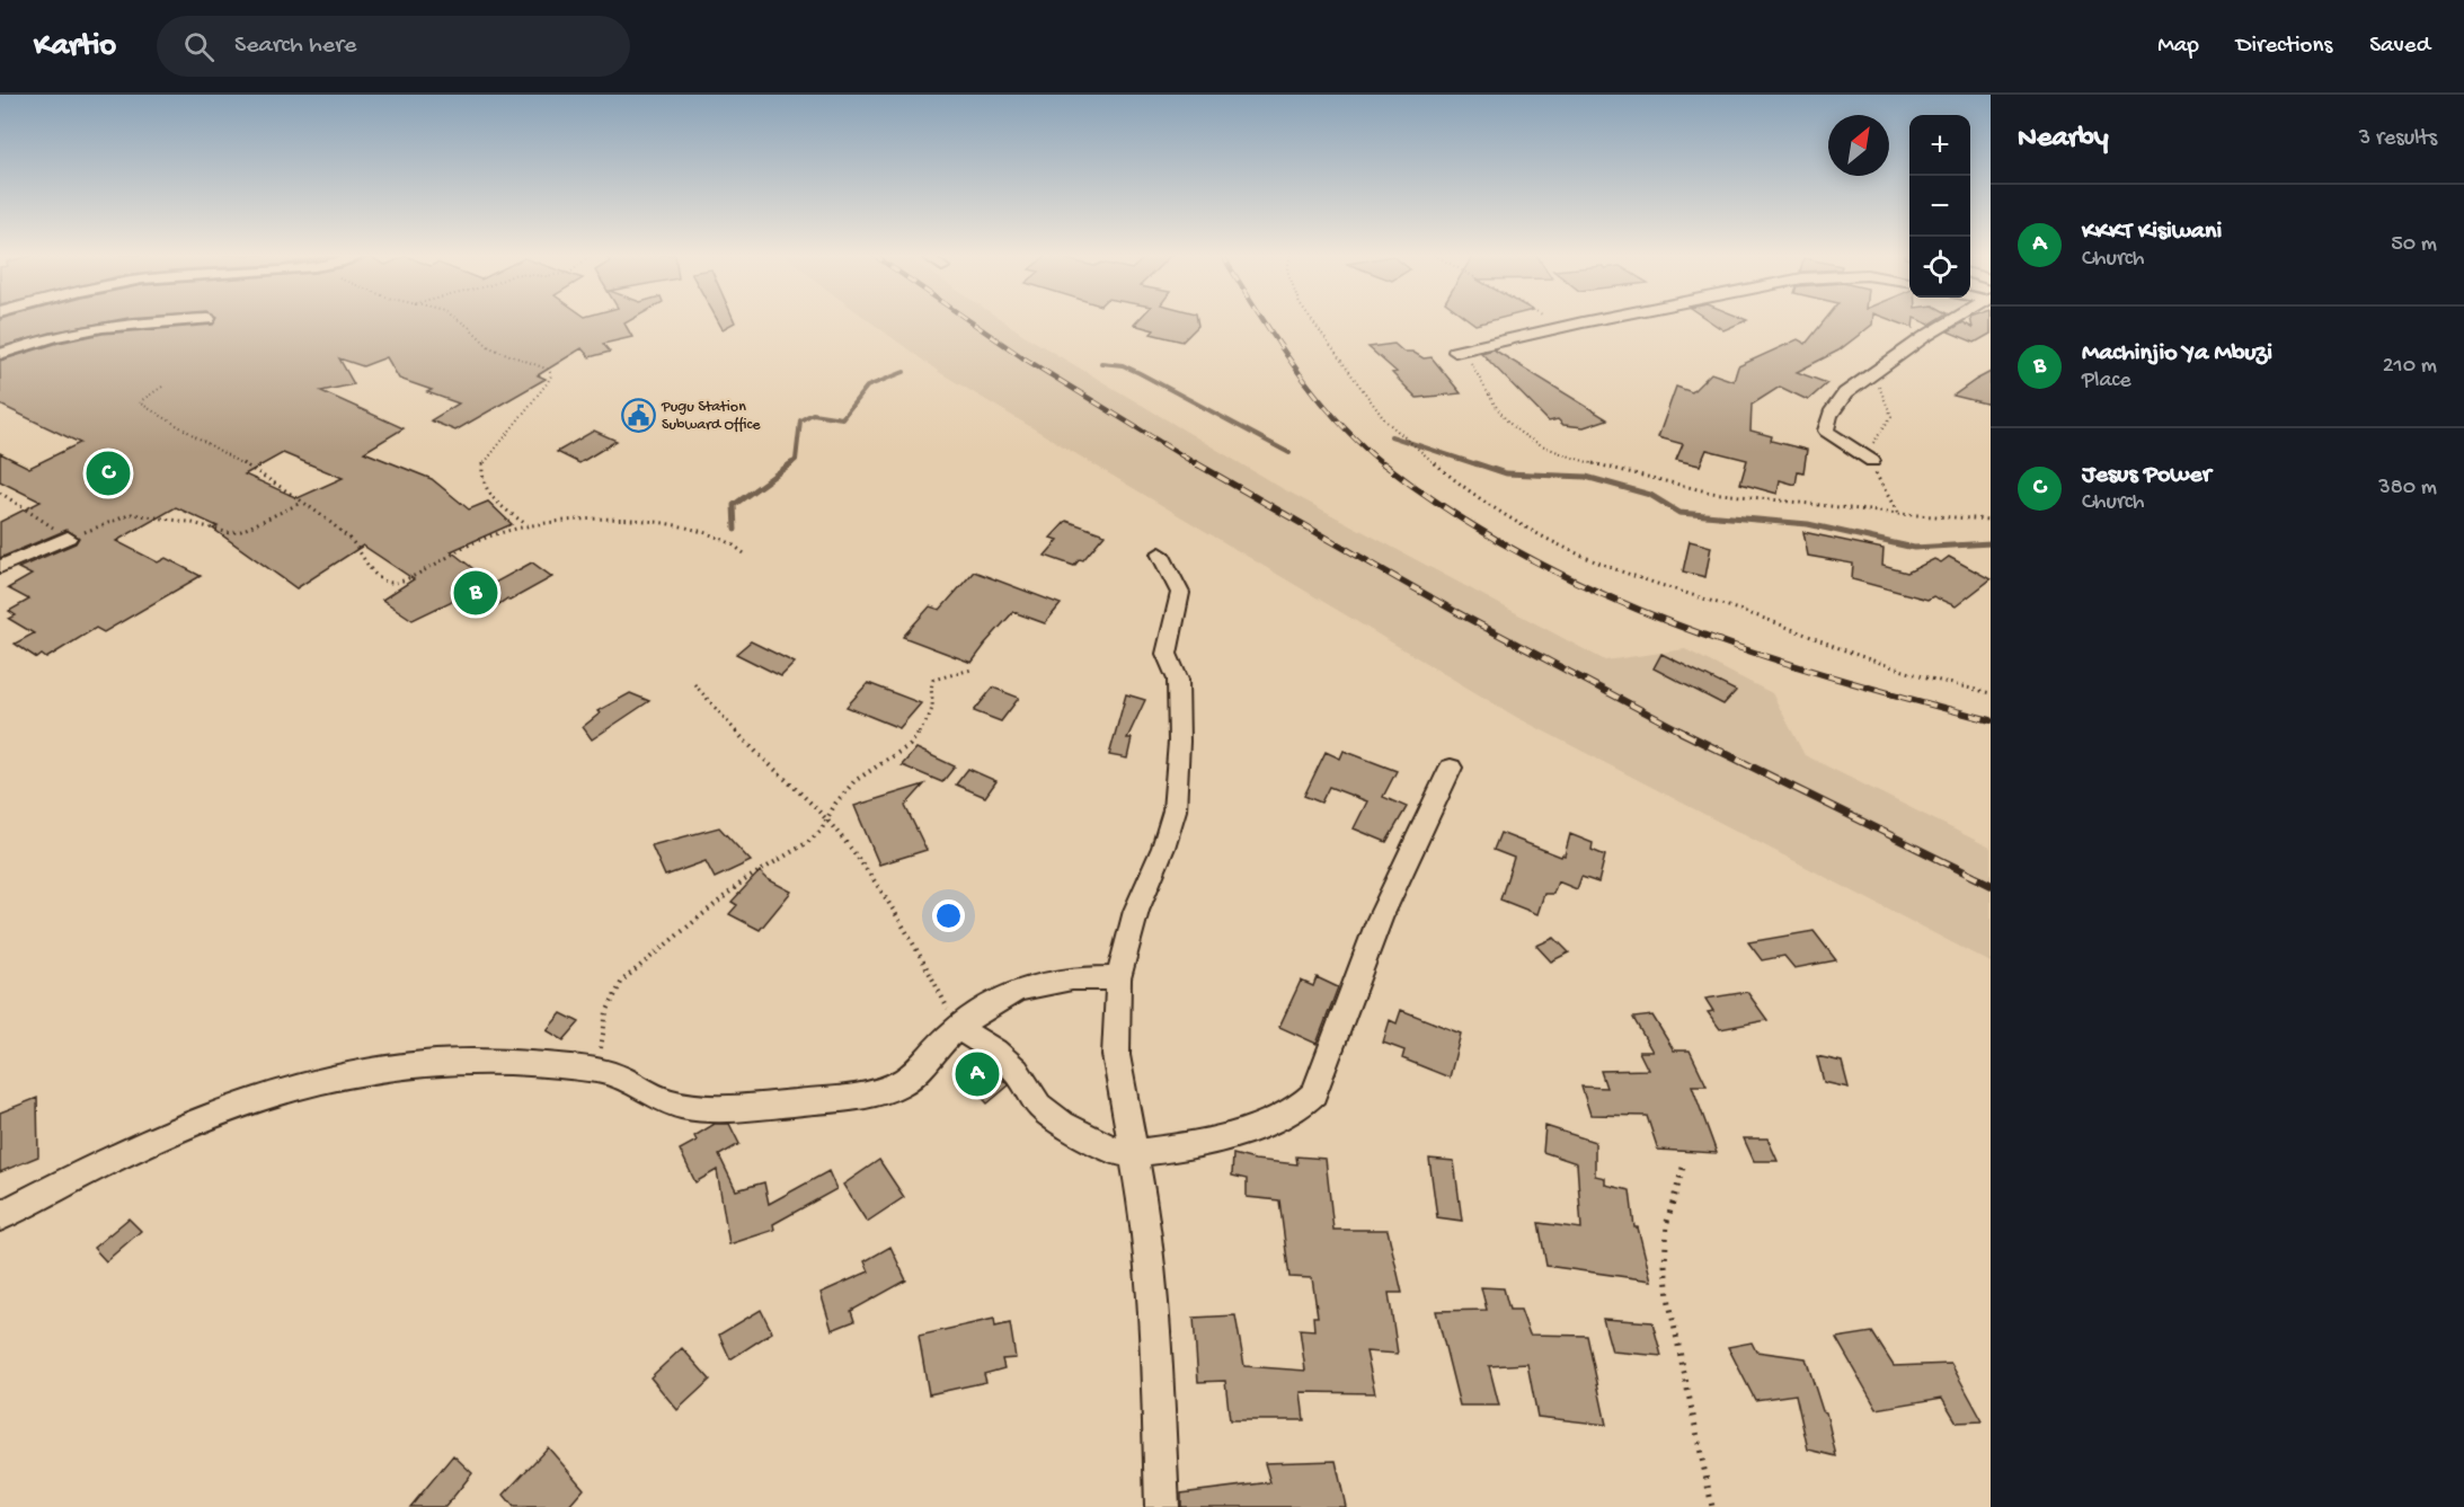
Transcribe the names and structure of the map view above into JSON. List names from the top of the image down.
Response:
{
  "places": {
    "public building": ["Pugu Station Subward Office"]
  },
  "north": "top right",
  "page": {
    "header": "Kartio",
    "search": "Search here",
    "nav": ["Map", "Directions", "Saved"],
    "heading": ["Nearby", "3 results"],
    "map_buttons": ["+", "−"],
    "list": [
      {
        "mark": "A",
        "name": "KKKT Kisiwani",
        "note": "Church",
        "value": "50 m"
      },
      {
        "mark": "B",
        "name": "Machinjio Ya Mbuzi",
        "note": "Place",
        "value": "210 m"
      },
      {
        "mark": "C",
        "name": "Jesus Power",
        "note": "Church",
        "value": "380 m"
      }
    ],
    "pins": ["C", "B", "A"]
  }
}
